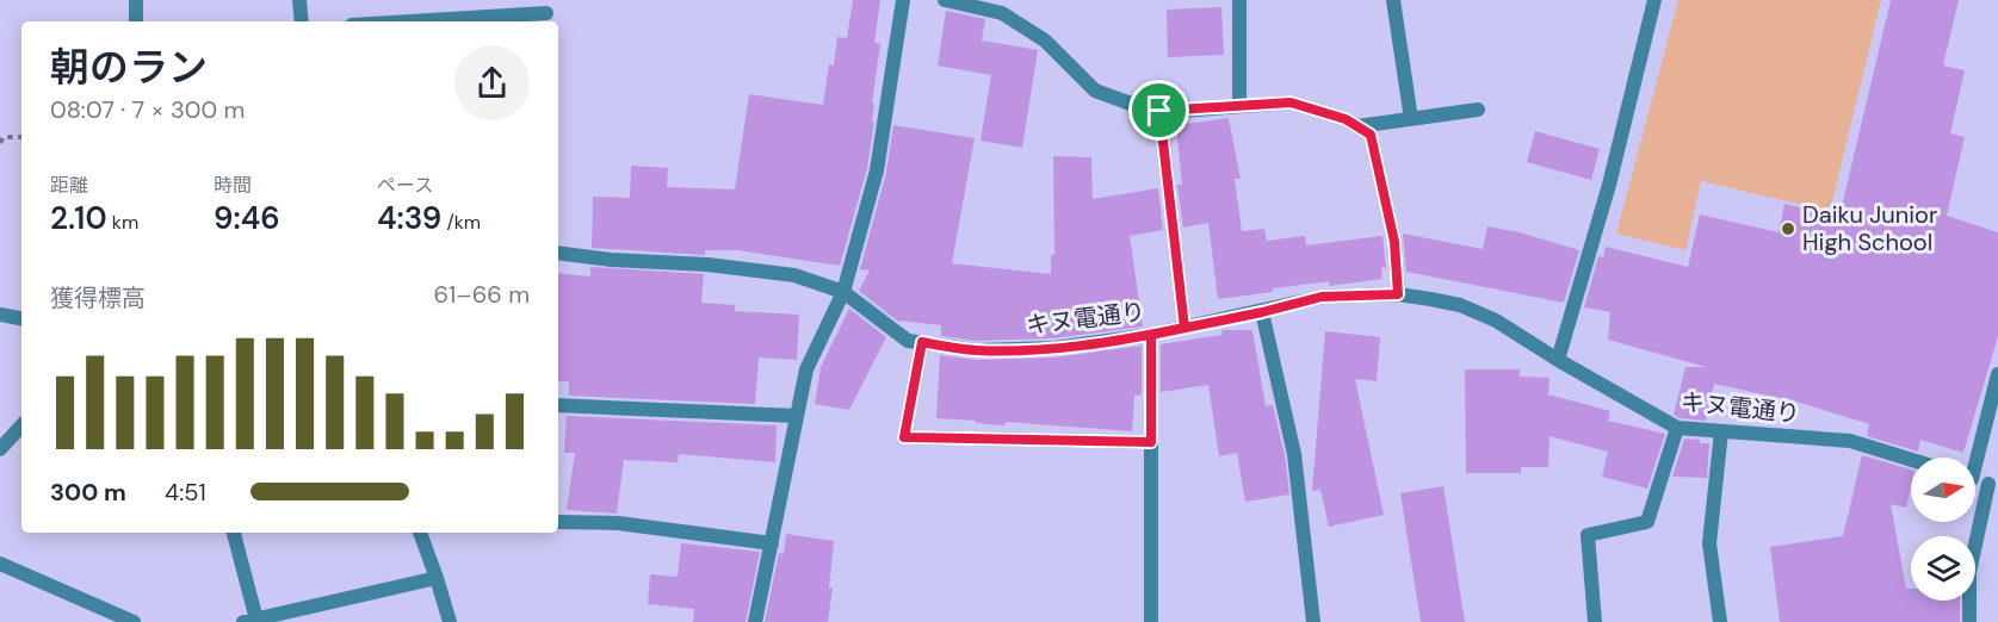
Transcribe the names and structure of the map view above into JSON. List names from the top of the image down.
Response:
{
  "streets": {
    "street": ["キヌ電通り"]
  },
  "places": ["Daiku Junior High School"],
  "north": "right",
  "page": {
    "heading": ["朝のラン", "08:07 · 7 × 300 m"],
    "stats": [
      ["距離", "2.10 km"],
      ["時間", "9:46"],
      ["ペース", "4:39 /km"]
    ],
    "chart": ["獲得標高", "61–66 m"],
    "list": [
      {
        "name": "300 m",
        "note": "4:51"
      }
    ]
  }
}
